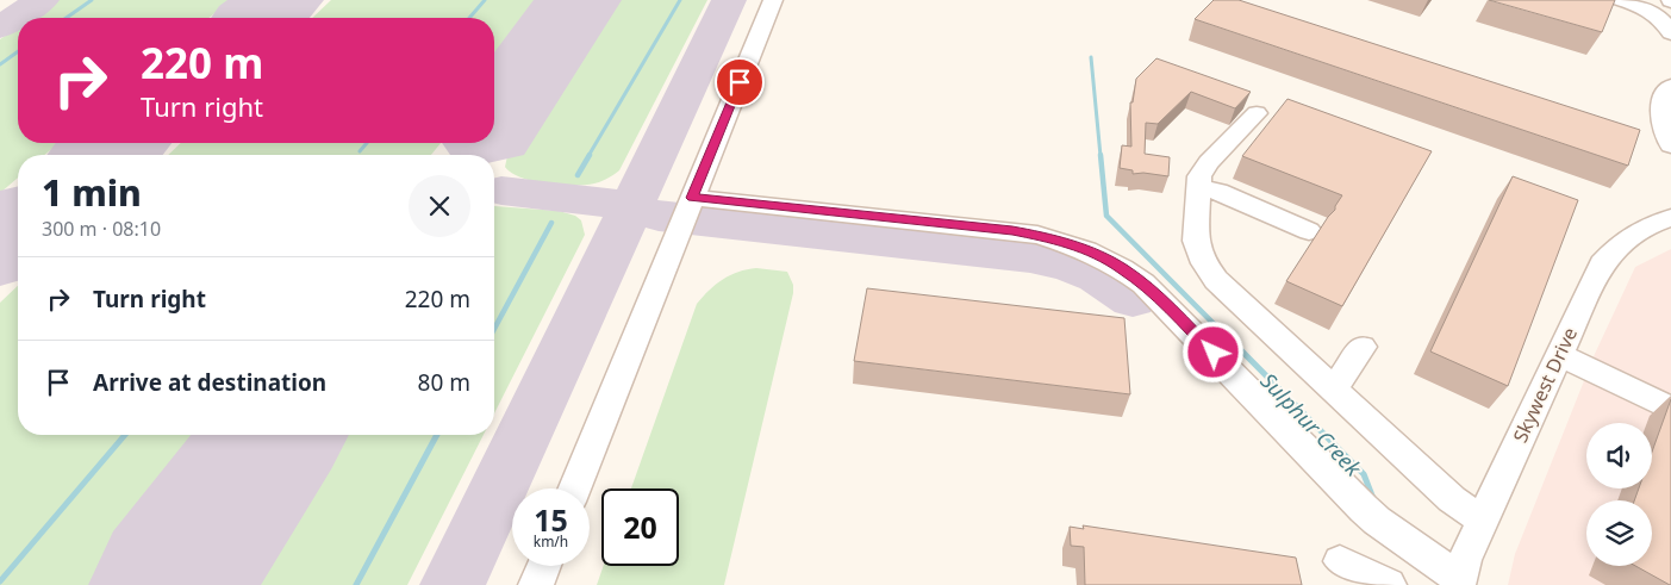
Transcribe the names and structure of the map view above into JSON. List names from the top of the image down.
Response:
{
  "streets": {
    "street": ["Skywest Drive"]
  },
  "water": ["Sulphur Creek"],
  "page": {
    "turn": ["220 m", "Turn right"],
    "heading": ["1 min", "300 m · 08:10"],
    "list": [
      {
        "name": "Turn right",
        "value": "220 m"
      },
      {
        "name": "Arrive at destination",
        "value": "80 m"
      }
    ],
    "speed": "15 km/h",
    "limit": "20"
  }
}
